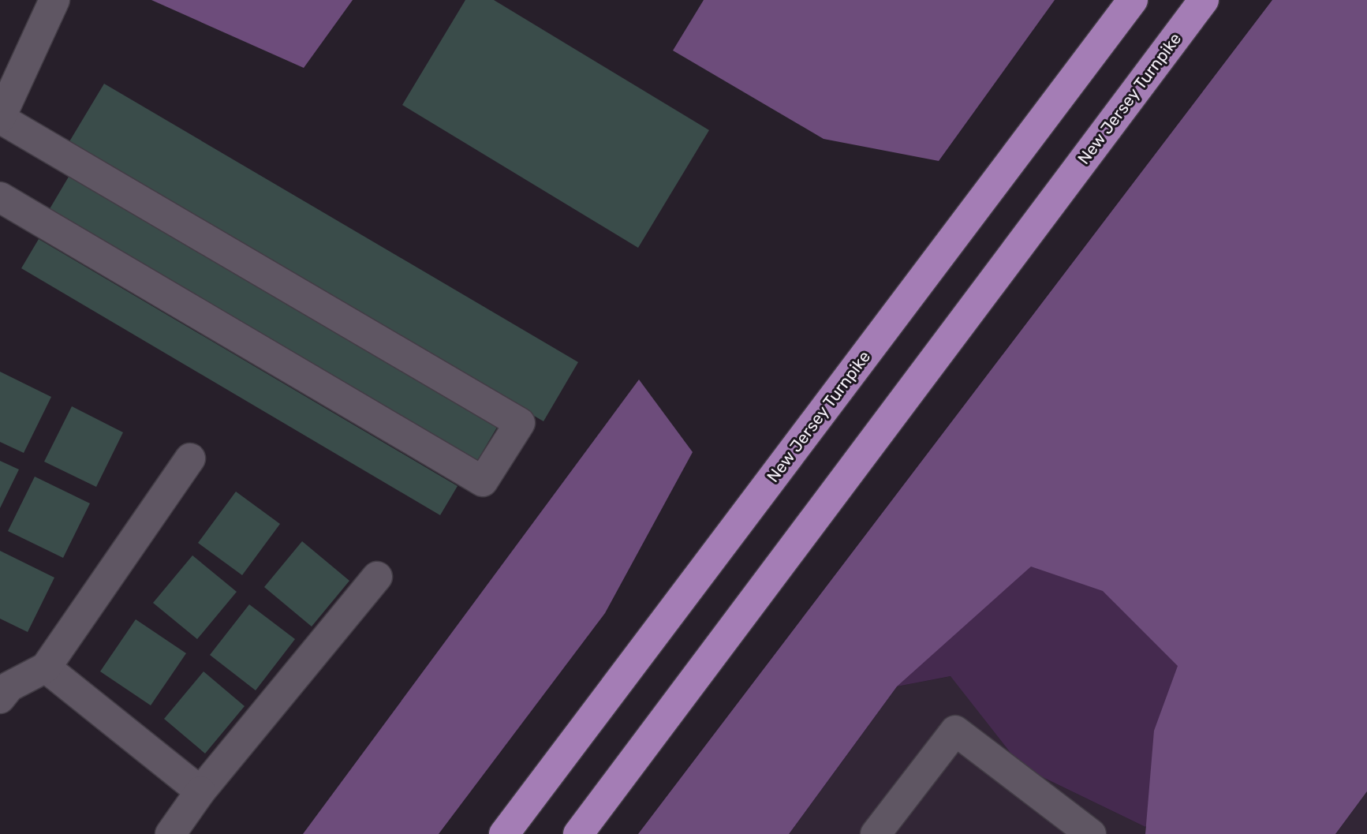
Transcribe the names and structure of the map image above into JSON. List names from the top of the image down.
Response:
{
  "streets": {
    "highway": ["New Jersey Turnpike"]
  }
}
